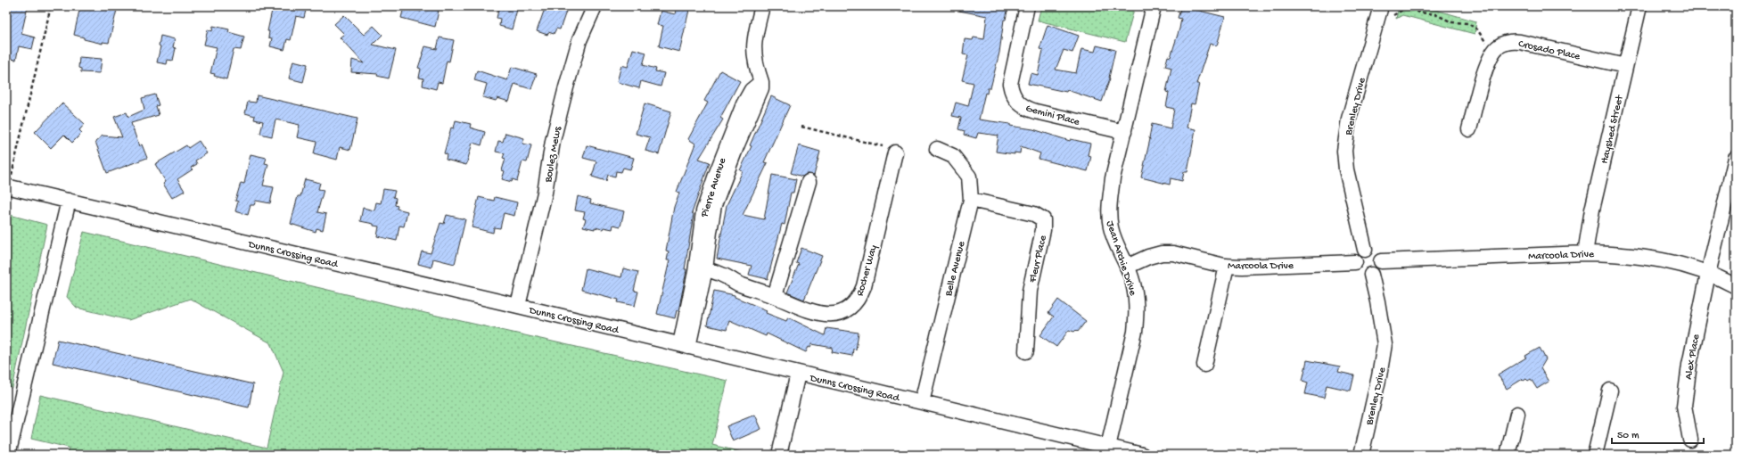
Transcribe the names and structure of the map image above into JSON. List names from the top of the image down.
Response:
{
  "streets": {
    "street": [
      "Crosado Place",
      "Brenley Drive",
      "Gemini Place",
      "Hayshed Street",
      "Boulez Mews",
      "Pierre Avenue",
      "Dunns Crossing Road",
      "Marcoola Drive",
      "Jean Archie Drive",
      "Fleur Place",
      "Belle Avenue",
      "Rocher Way",
      "Alex Place"
    ]
  },
  "crossings": [
    ["Crosado Place", "Hayshed Street"],
    ["Brenley Drive", "Marcoola Drive"],
    ["Gemini Place", "Jean Archie Drive"],
    ["Hayshed Street", "Marcoola Drive"],
    ["Boulez Mews", "Dunns Crossing Road"],
    ["Pierre Avenue", "Dunns Crossing Road"],
    ["Pierre Avenue", "Rocher Way"],
    ["Dunns Crossing Road", "Jean Archie Drive"],
    ["Dunns Crossing Road", "Belle Avenue"],
    ["Marcoola Drive", "Jean Archie Drive"],
    ["Marcoola Drive", "Alex Place"],
    ["Fleur Place", "Belle Avenue"]
  ],
  "scale_bar": "50 m"
}
